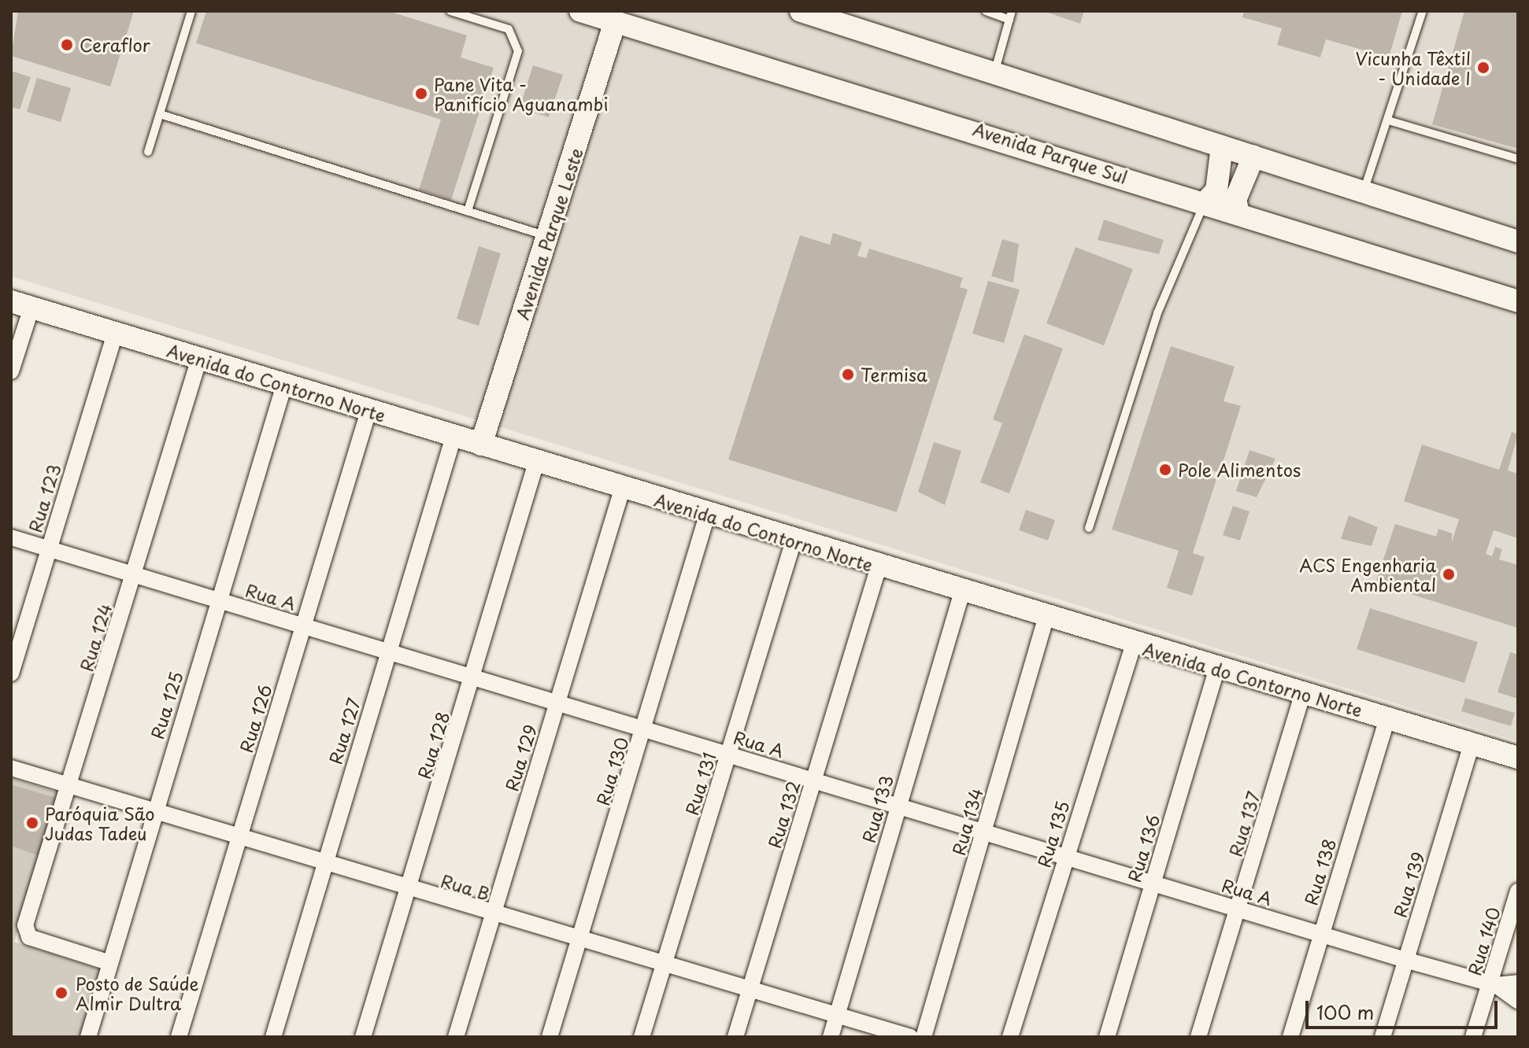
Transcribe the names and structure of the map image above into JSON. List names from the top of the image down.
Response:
{
  "streets": {
    "street": [
      "Avenida Parque Sul",
      "Avenida Parque Leste",
      "Avenida do Contorno Norte",
      "Rua 123",
      "Rua A",
      "Rua 124",
      "Rua 125",
      "Rua 126",
      "Rua 127",
      "Rua 128",
      "Rua 129",
      "Rua 130",
      "Rua 131",
      "Rua 133",
      "Rua 132",
      "Rua 134",
      "Rua 137",
      "Rua 135",
      "Rua 136",
      "Rua 138",
      "Rua 139",
      "Rua B",
      "Rua 140"
    ]
  },
  "crossings": [
    ["Avenida Parque Sul", "Avenida Parque Leste"],
    ["Avenida Parque Leste", "Avenida do Contorno Norte"],
    ["Avenida do Contorno Norte", "Rua 123"],
    ["Avenida do Contorno Norte", "Rua 124"],
    ["Avenida do Contorno Norte", "Rua 125"],
    ["Avenida do Contorno Norte", "Rua 126"],
    ["Avenida do Contorno Norte", "Rua 127"],
    ["Avenida do Contorno Norte", "Rua 128"],
    ["Avenida do Contorno Norte", "Rua 129"],
    ["Avenida do Contorno Norte", "Rua 130"],
    ["Avenida do Contorno Norte", "Rua 131"],
    ["Avenida do Contorno Norte", "Rua 133"],
    ["Avenida do Contorno Norte", "Rua 132"],
    ["Avenida do Contorno Norte", "Rua 134"],
    ["Avenida do Contorno Norte", "Rua 137"],
    ["Avenida do Contorno Norte", "Rua 135"],
    ["Avenida do Contorno Norte", "Rua 136"],
    ["Avenida do Contorno Norte", "Rua 138"],
    ["Avenida do Contorno Norte", "Rua 139"],
    ["Rua 123", "Rua A"],
    ["Rua A", "Rua 124"],
    ["Rua A", "Rua 125"],
    ["Rua A", "Rua 126"],
    ["Rua A", "Rua 127"],
    ["Rua A", "Rua 128"],
    ["Rua A", "Rua 129"],
    ["Rua A", "Rua 130"],
    ["Rua A", "Rua 131"],
    ["Rua A", "Rua 133"],
    ["Rua A", "Rua 132"],
    ["Rua A", "Rua 134"],
    ["Rua A", "Rua 137"],
    ["Rua A", "Rua 135"],
    ["Rua A", "Rua 136"],
    ["Rua A", "Rua 138"],
    ["Rua A", "Rua 139"],
    ["Rua A", "Rua 140"],
    ["Rua 124", "Rua 125"],
    ["Rua 124", "Rua B"],
    ["Rua 125", "Rua B"],
    ["Rua 126", "Rua B"],
    ["Rua 127", "Rua B"],
    ["Rua 128", "Rua B"],
    ["Rua 129", "Rua B"],
    ["Rua 130", "Rua B"],
    ["Rua 131", "Rua B"],
    ["Rua 133", "Rua B"],
    ["Rua 132", "Rua B"]
  ],
  "places": [
    "Ceraflor",
    "Vicunha Têxtil - Unidade I",
    "Pane Vita - Panifício Aguanambi",
    "Termisa",
    "Pole Alimentos",
    "ACS Engenharia Ambiental",
    "Paróquia São Judas Tadeu",
    "Posto de Saúde Almir Dultra"
  ],
  "scale_bar": "100 m"
}
